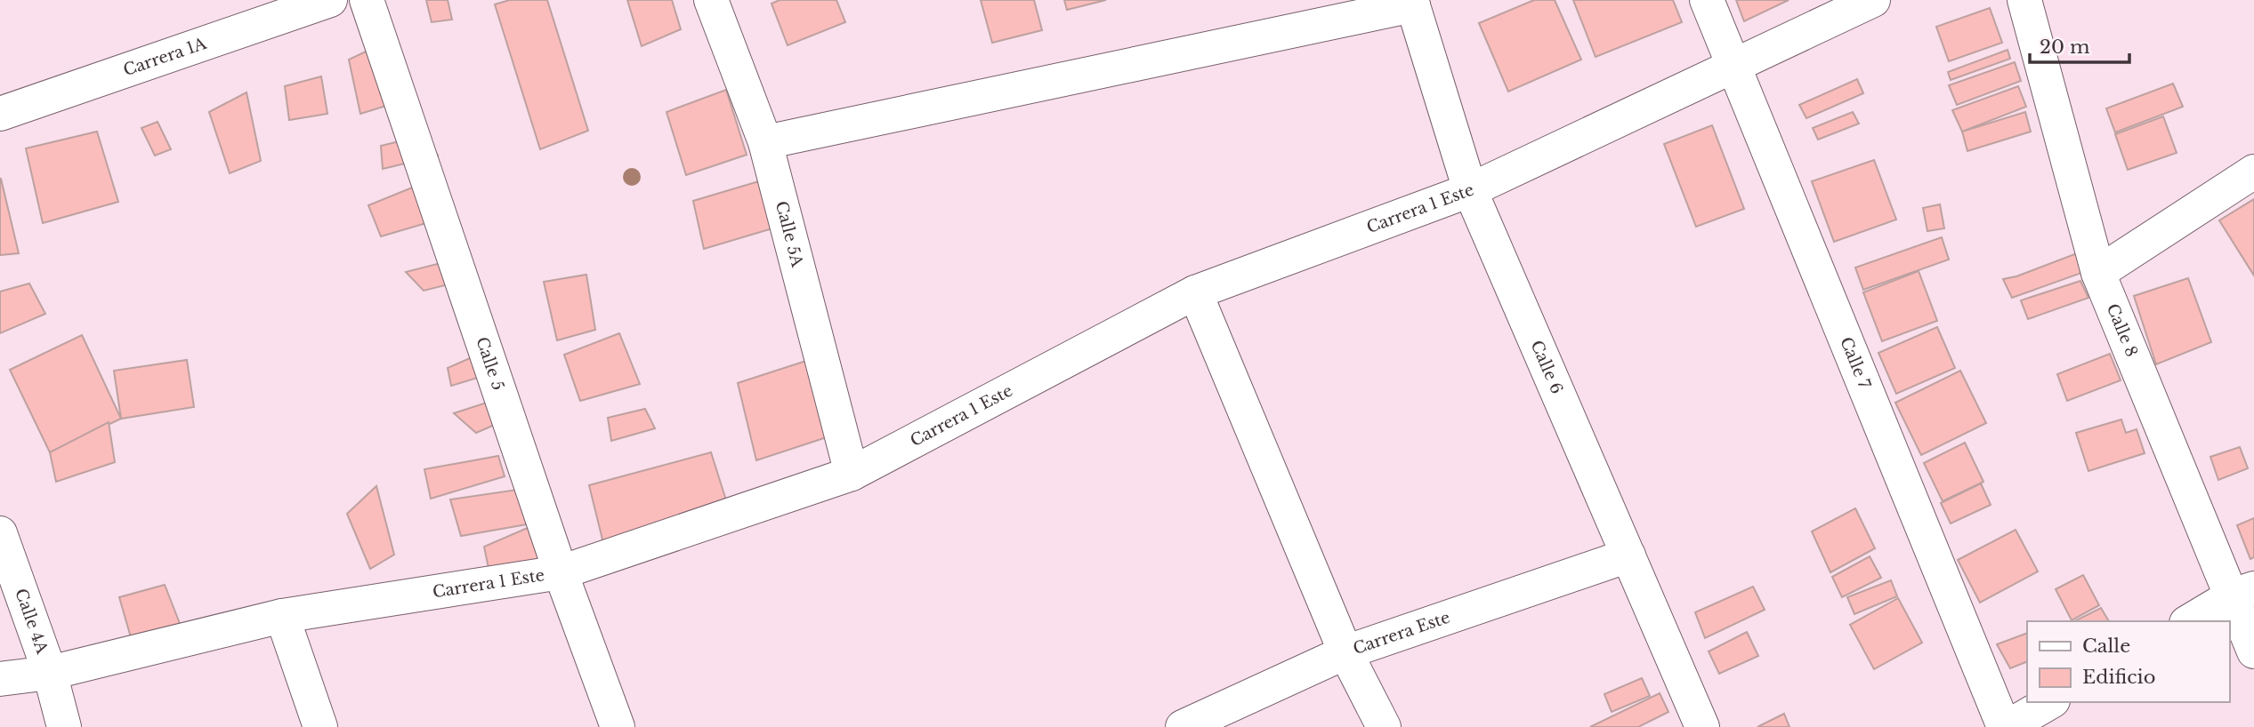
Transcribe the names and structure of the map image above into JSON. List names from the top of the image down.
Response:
{
  "streets": {
    "street": [
      "Carrera 1A",
      "Carrera 1 Este",
      "Calle 5A",
      "Calle 8",
      "Calle 7",
      "Calle 5",
      "Calle 6",
      "Calle 4A",
      "Carrera Este"
    ]
  },
  "crossings": [
    ["Carrera 1 Este", "Calle 5A"],
    ["Carrera 1 Este", "Calle 7"],
    ["Carrera 1 Este", "Calle 5"],
    ["Carrera 1 Este", "Calle 6"],
    ["Carrera 1 Este", "Calle 4A"],
    ["Calle 6", "Carrera Este"]
  ],
  "legend": ["Calle", "Edificio"],
  "scale_bar": "20 m"
}
